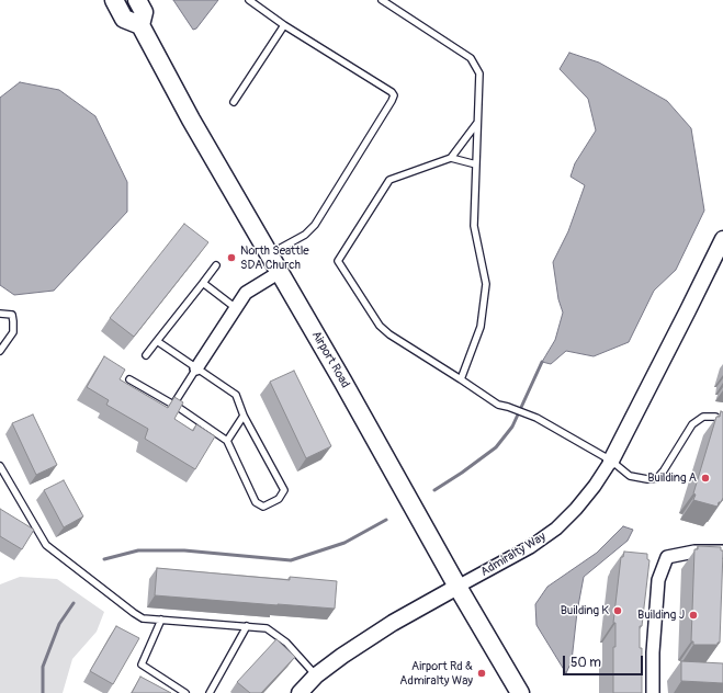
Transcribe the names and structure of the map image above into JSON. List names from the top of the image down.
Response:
{
  "streets": {
    "main road": ["Airport Road"],
    "street": ["Admiralty Way"]
  },
  "crossings": [
    ["Airport Road", "Admiralty Way"]
  ],
  "places": [
    "North Seattle SDA Church",
    "Building A",
    "Building K",
    "Building J",
    "Airport Rd & Admiralty Way"
  ],
  "scale_bar": "50 m"
}
